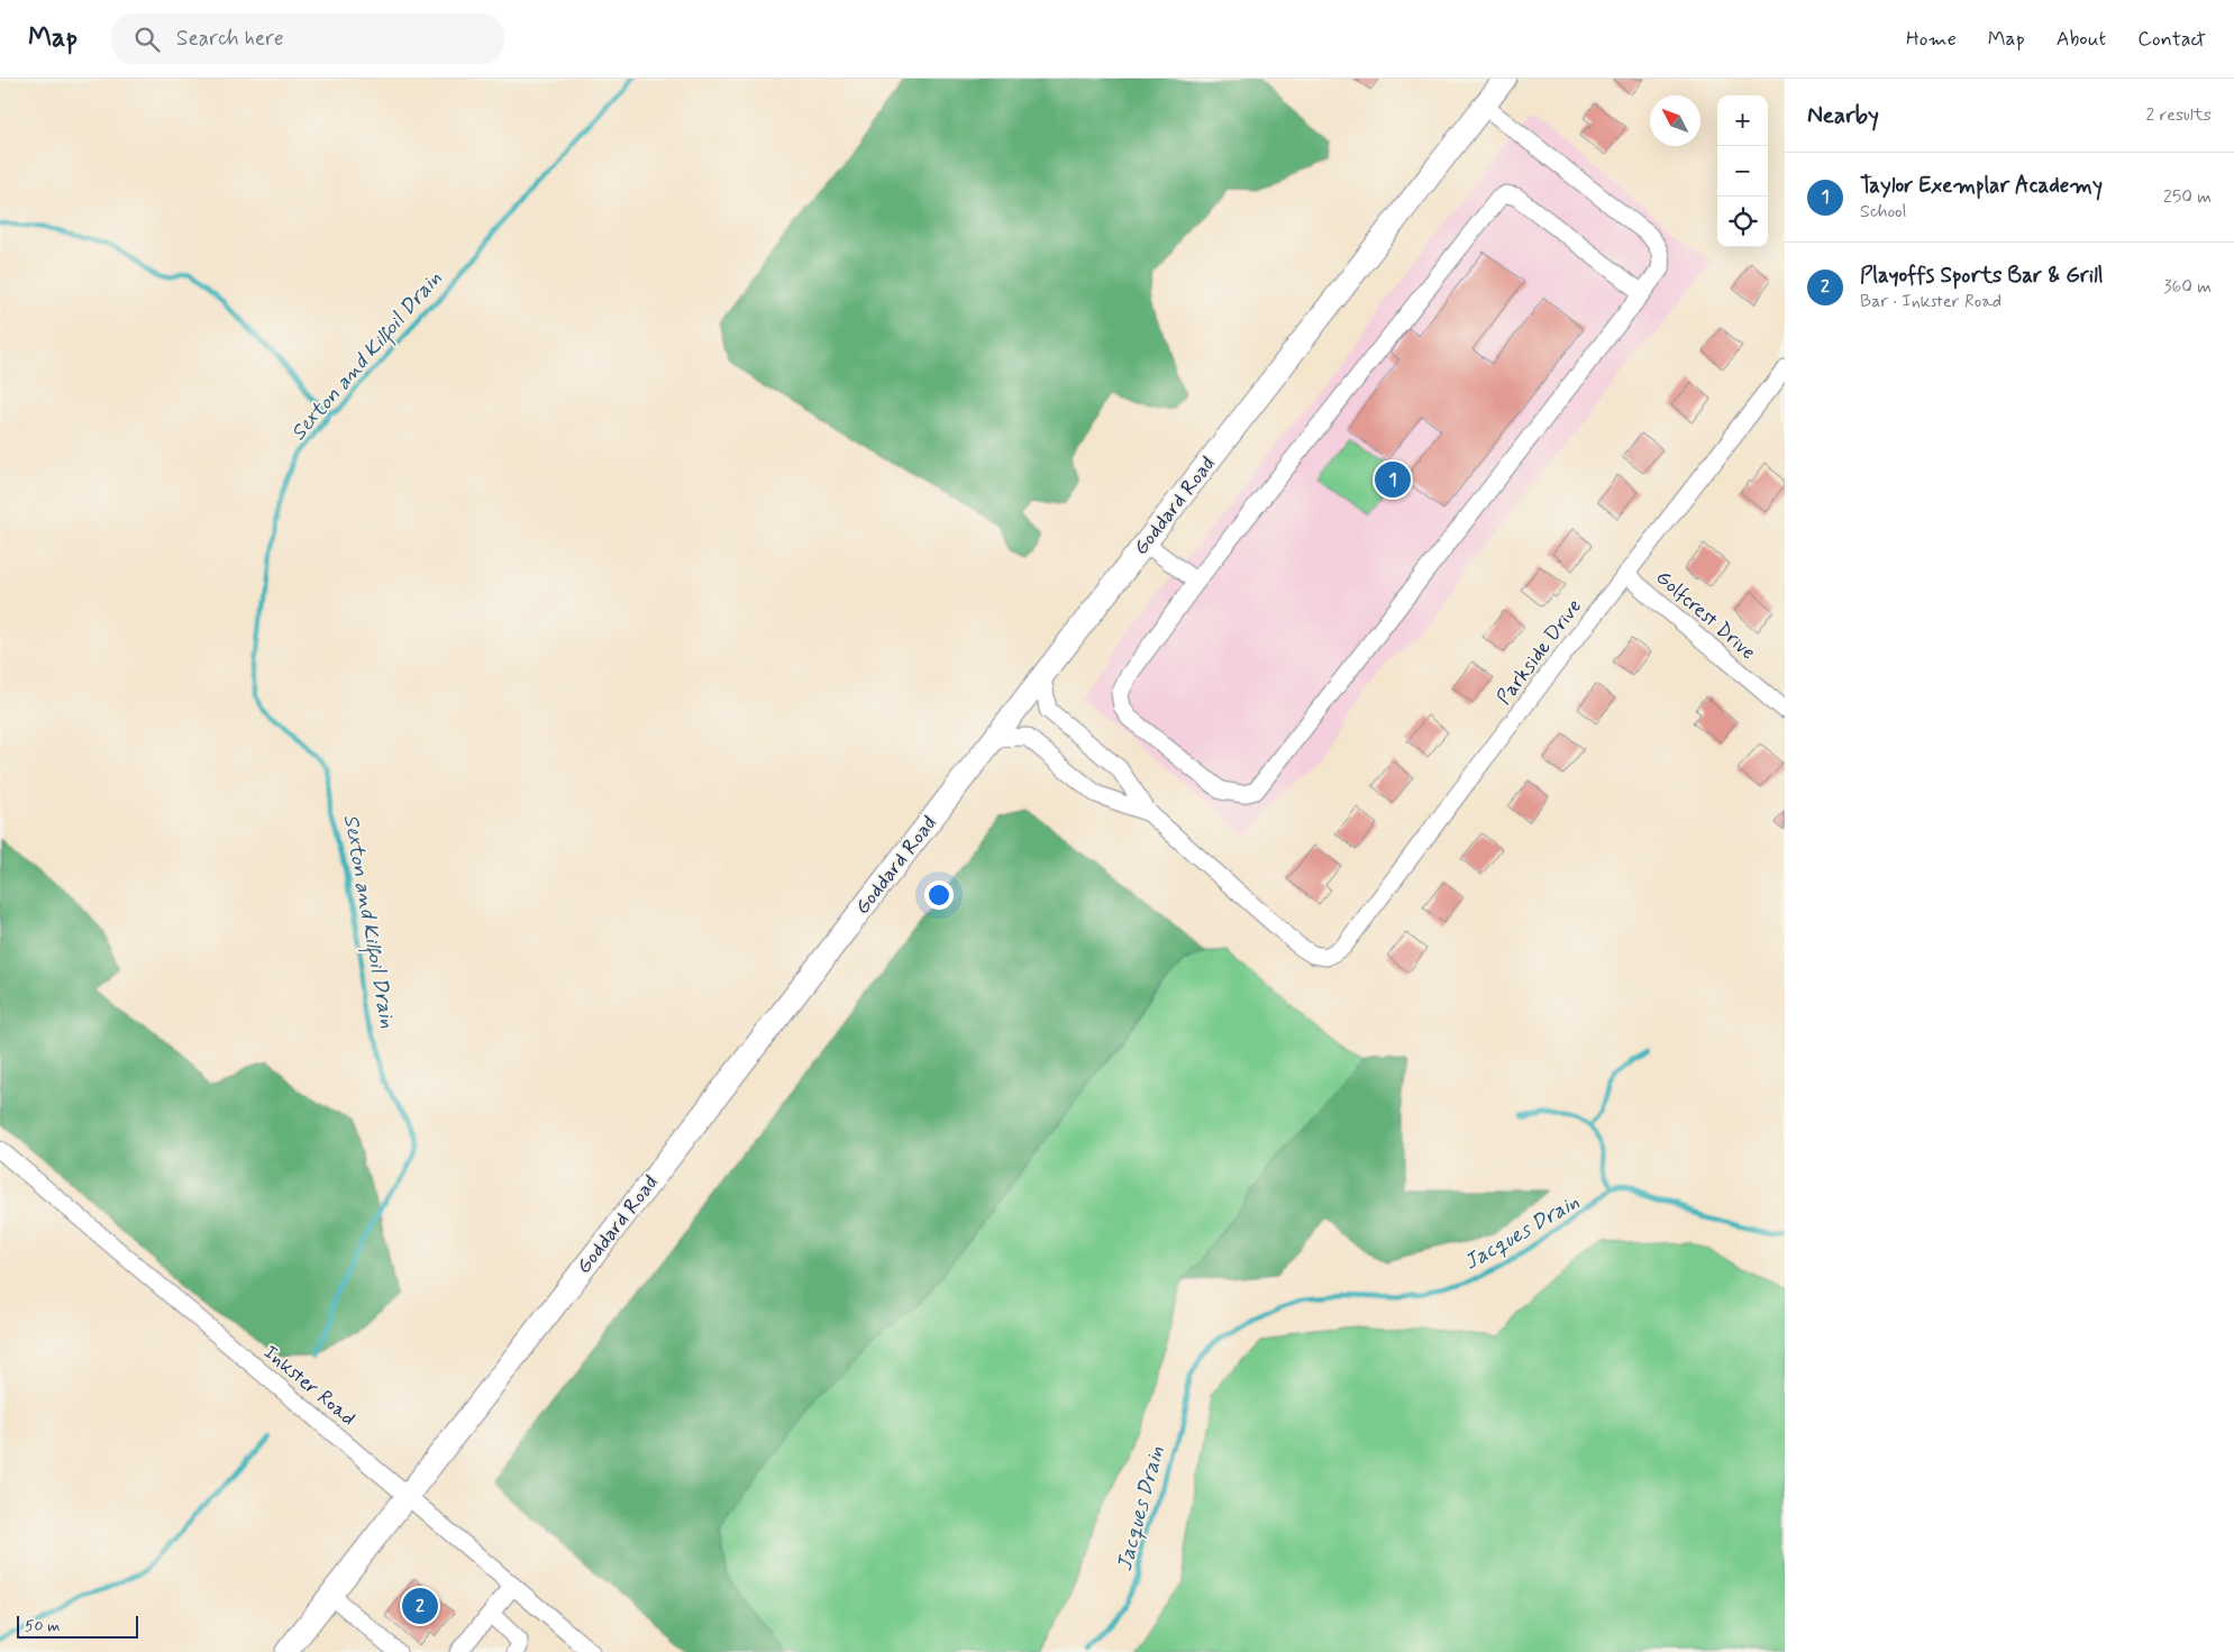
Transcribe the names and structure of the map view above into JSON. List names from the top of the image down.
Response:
{
  "streets": {
    "main road": ["Goddard Road"],
    "street": ["Golfcrest Drive", "Parkside Drive", "Inkster Road"]
  },
  "crossings": [
    ["Goddard Road", "Inkster Road"],
    ["Golfcrest Drive", "Parkside Drive"]
  ],
  "water": ["Sexton and Kilfoil Drain", "Jacques Drain"],
  "scale_bar": "50 m",
  "north": "top left",
  "page": {
    "header": "Map",
    "search": "Search here",
    "nav": [
      "Home",
      "Map",
      "About",
      "Contact"
    ],
    "heading": ["Nearby", "2 results"],
    "map_buttons": ["+", "−"],
    "list": [
      {
        "mark": "1",
        "name": "Taylor Exemplar Academy",
        "note": "School",
        "value": "250 m"
      },
      {
        "mark": "2",
        "name": "Playoffs Sports Bar & Grill",
        "note": "Bar · Inkster Road",
        "value": "360 m"
      }
    ],
    "pins": ["1", "2"],
    "scale": "50 m"
  }
}
